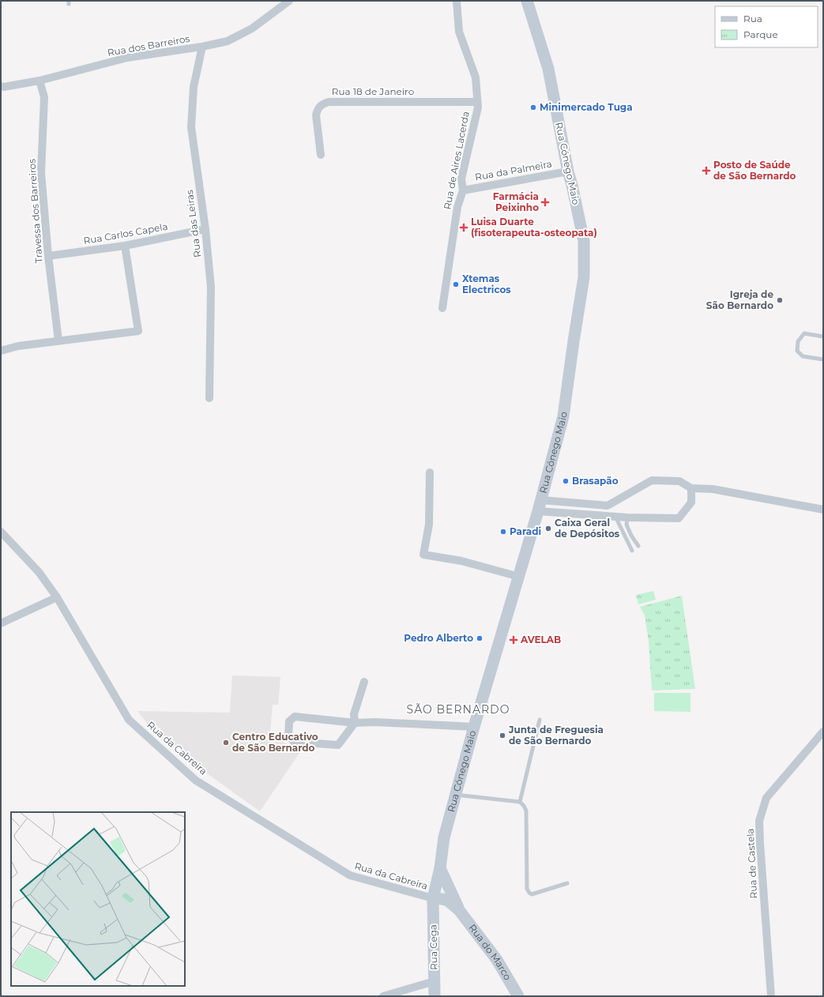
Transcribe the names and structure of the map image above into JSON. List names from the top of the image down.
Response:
{
  "streets": {
    "main road": ["Rua Cónego Maio", "Rua Cega", "Rua do Marco"],
    "street": [
      "Rua dos Barreiros",
      "Rua 18 de Janeiro",
      "Rua de Aires Lacerda",
      "Rua da Palmeira",
      "Travessa dos Barreiros",
      "Rua das Leiras",
      "Rua Carlos Capela",
      "Rua da Cabreira",
      "Rua de Castela"
    ]
  },
  "crossings": [
    ["Rua dos Barreiros", "Travessa dos Barreiros"],
    ["Rua dos Barreiros", "Rua das Leiras"],
    ["Rua 18 de Janeiro", "Rua de Aires Lacerda"],
    ["Rua de Aires Lacerda", "Rua da Palmeira"],
    ["Rua Cónego Maio", "Rua da Palmeira"],
    ["Rua Cónego Maio", "Rua da Cabreira"],
    ["Rua Cónego Maio", "Rua Cega"],
    ["Travessa dos Barreiros", "Rua Carlos Capela"],
    ["Rua das Leiras", "Rua Carlos Capela"],
    ["Rua da Cabreira", "Rua Cega"]
  ],
  "districts": ["SÃO BERNARDO"],
  "places": {
    "other": [
      "Minimercado Tuga",
      "Xtemas Electricos",
      "Igreja de São Bernardo",
      "Brasapão",
      "Caixa Geral de Depósitos",
      "Paradi",
      "Pedro Alberto",
      "Junta de Freguesia de São Bernardo",
      "Centro Educativo de São Bernardo"
    ],
    "health": [
      "Posto de Saúde de São Bernardo",
      "Farmácia Peixinho",
      "Luisa Duarte (fisoterapeuta-osteopata)",
      "AVELAB"
    ]
  },
  "legend": ["Rua", "Parque"]
}
